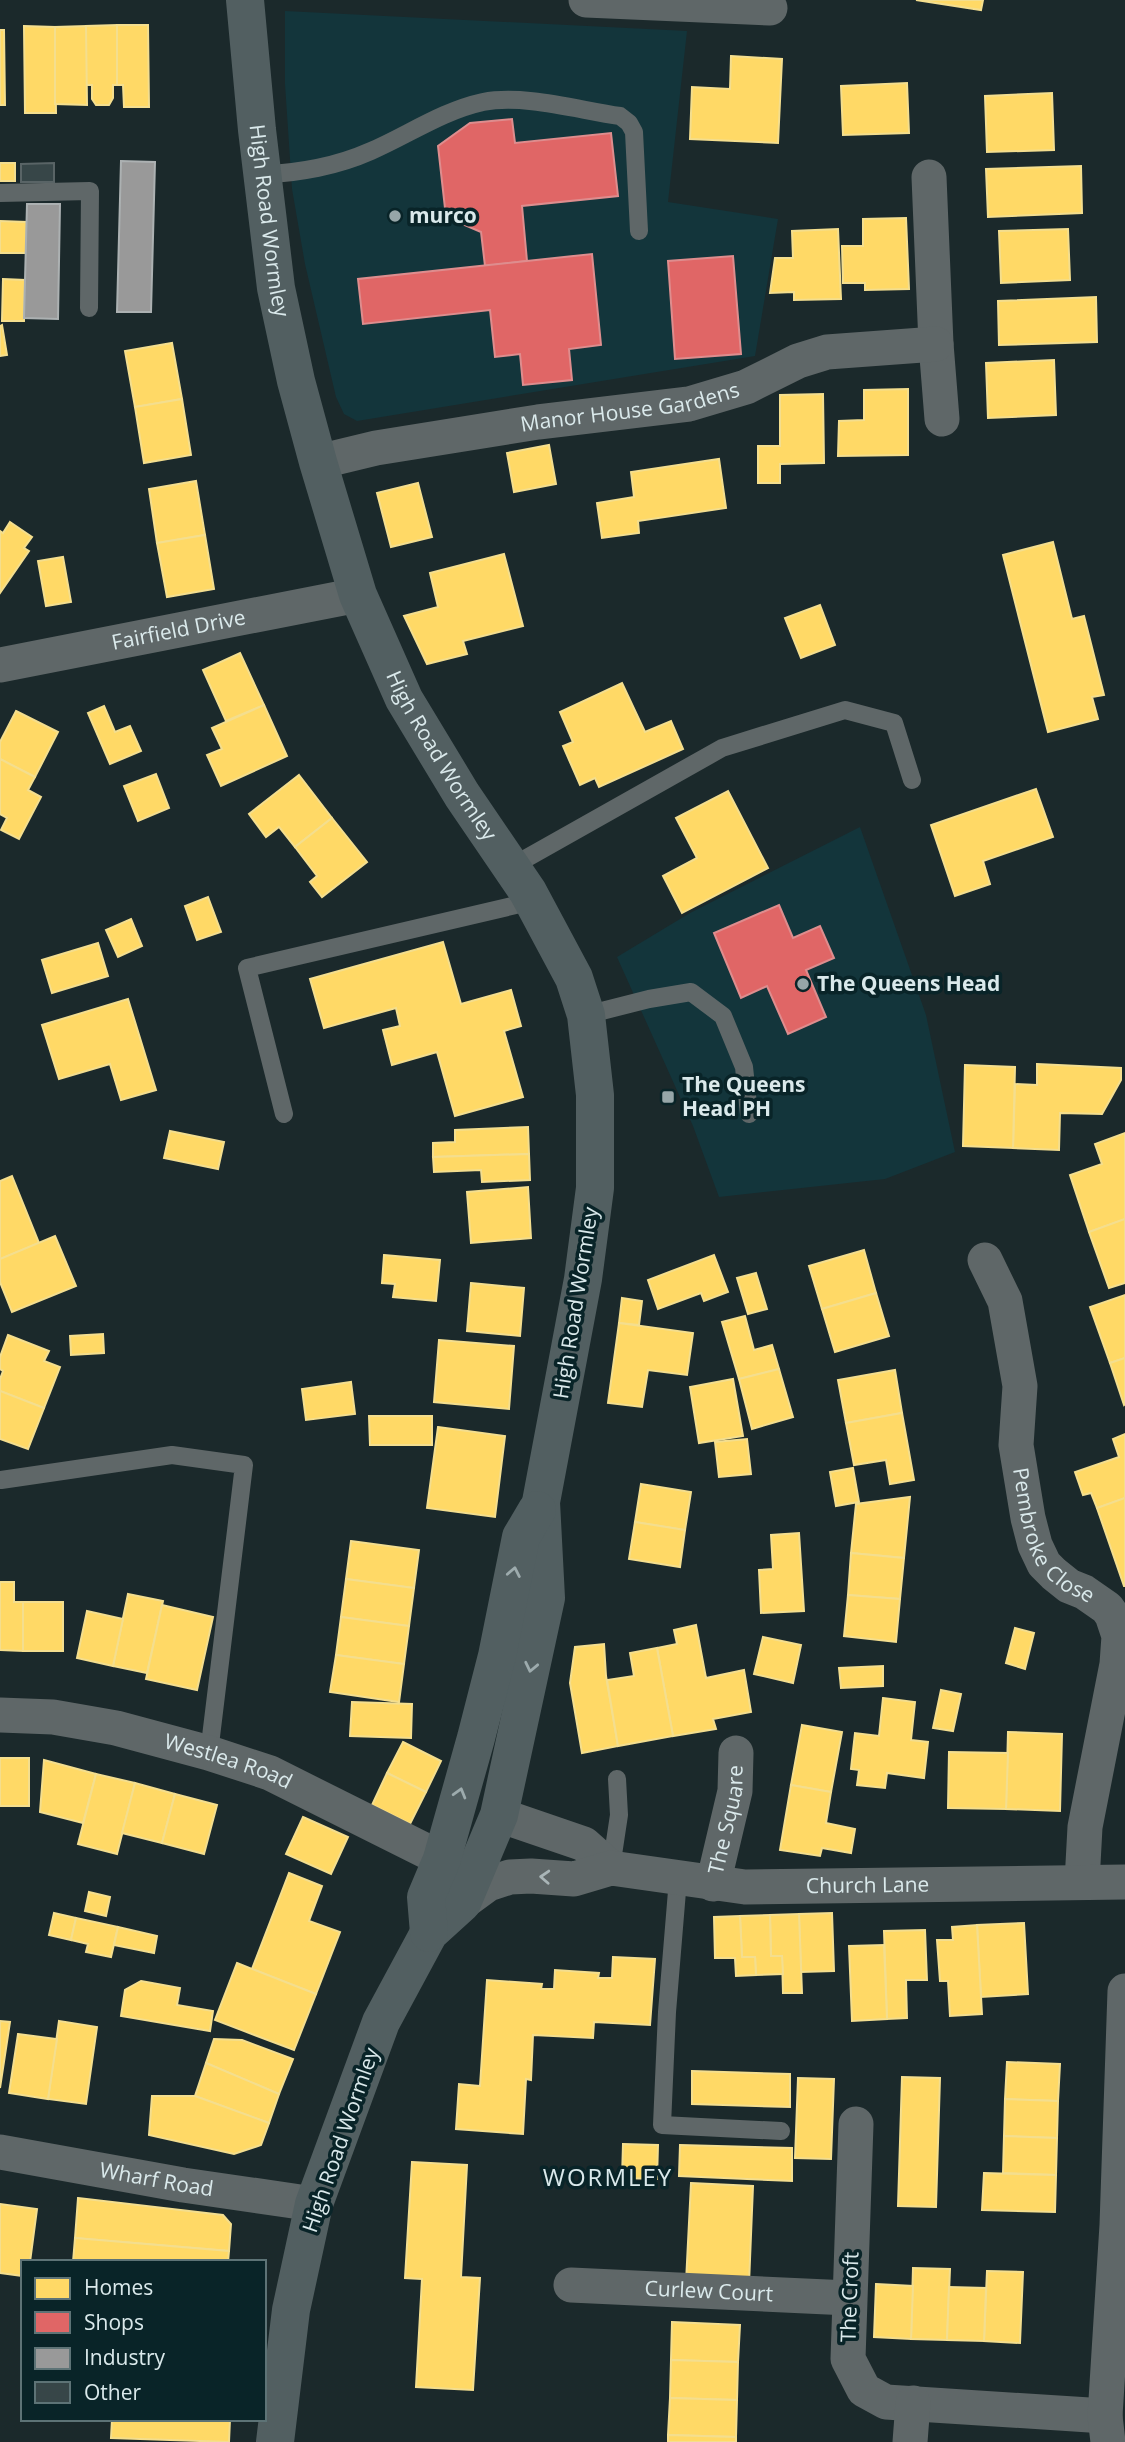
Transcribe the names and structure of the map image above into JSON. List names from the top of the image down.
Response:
{
  "streets": {
    "main road": ["High Road Wormley"],
    "street": [
      "Manor House Gardens",
      "Fairfield Drive",
      "Pembroke Close",
      "Westlea Road",
      "The Square",
      "Church Lane",
      "Wharf Road",
      "Curlew Court",
      "The Croft"
    ]
  },
  "crossings": [
    ["High Road Wormley", "Manor House Gardens"],
    ["High Road Wormley", "Fairfield Drive"],
    ["High Road Wormley", "Westlea Road"],
    ["High Road Wormley", "Church Lane"],
    ["High Road Wormley", "Wharf Road"],
    ["Pembroke Close", "Church Lane"],
    ["The Square", "Church Lane"],
    ["Curlew Court", "The Croft"]
  ],
  "districts": ["WORMLEY"],
  "places": {
    "other": ["murco", "The Queens Head"],
    "transit": ["The Queens Head PH"]
  },
  "legend": [
    "Homes",
    "Shops",
    "Industry",
    "Other"
  ]
}
